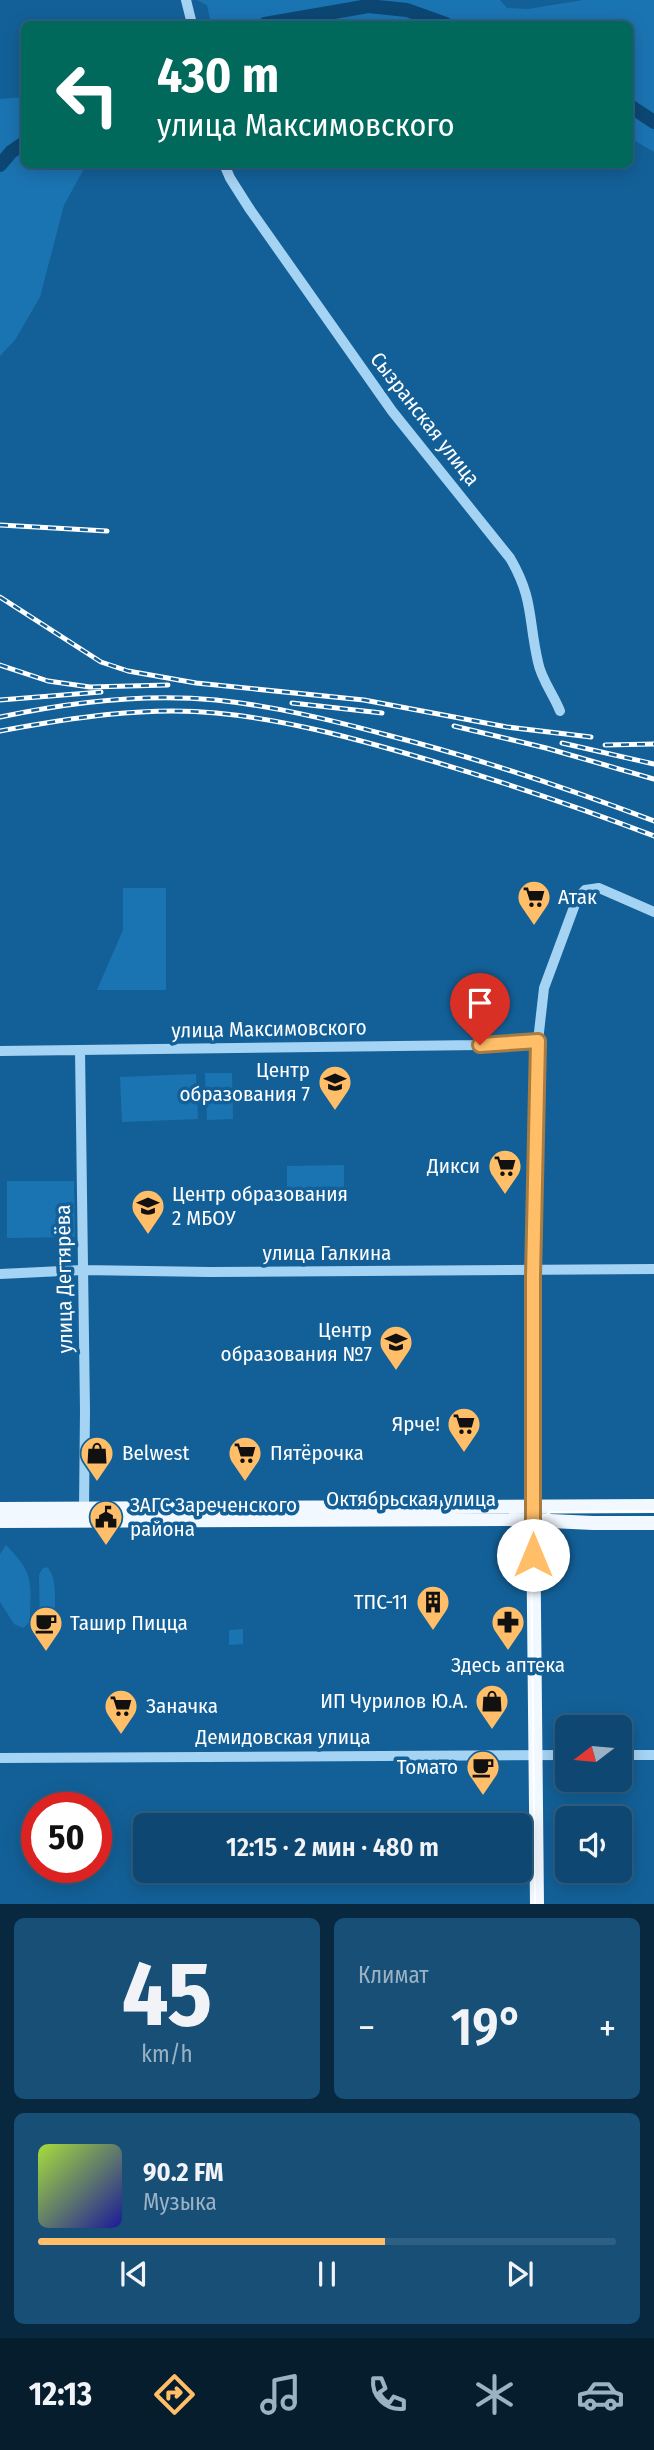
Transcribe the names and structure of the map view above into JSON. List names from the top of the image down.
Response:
{
  "streets": {
    "main road": ["Октябрьская улица"],
    "street": [
      "Сызранская улица",
      "улица Максимовского",
      "улица Галкина",
      "улица Дегтярёва",
      "Демидовская улица"
    ]
  },
  "crossings": [
    ["улица Максимовского", "улица Дегтярёва"],
    ["улица Галкина", "улица Дегтярёва"],
    ["улица Дегтярёва", "Октябрьская улица"]
  ],
  "places": {
    "supermarket": [
      "Атак",
      "Дикси",
      "Ярче!",
      "Пятёрочка",
      "Заначка"
    ],
    "school or university": ["Центр образования 7", "Центр образования 2 МБОУ", "Центр образования №7"],
    "shop": ["Belwest", "ИП Чурилов Ю.А."],
    "public building": ["ЗАГС Зареченского района"],
    "building": ["ТПС-11"],
    "pharmacy": ["Здесь аптека"],
    "cafe": ["Ташир Пицца", "Томато"]
  },
  "north": "left",
  "page": {
    "turn": ["430 m", "улица Максимовского"],
    "limit": "50",
    "trip": "12:15 · 2 мин · 480 m",
    "tile": [
      ["45", "km/h"],
      "Климат"
    ],
    "heat": ["−", "19°", "+"],
    "song": ["90.2 FM", "Музыка"],
    "tabs": "12:13"
  }
}
